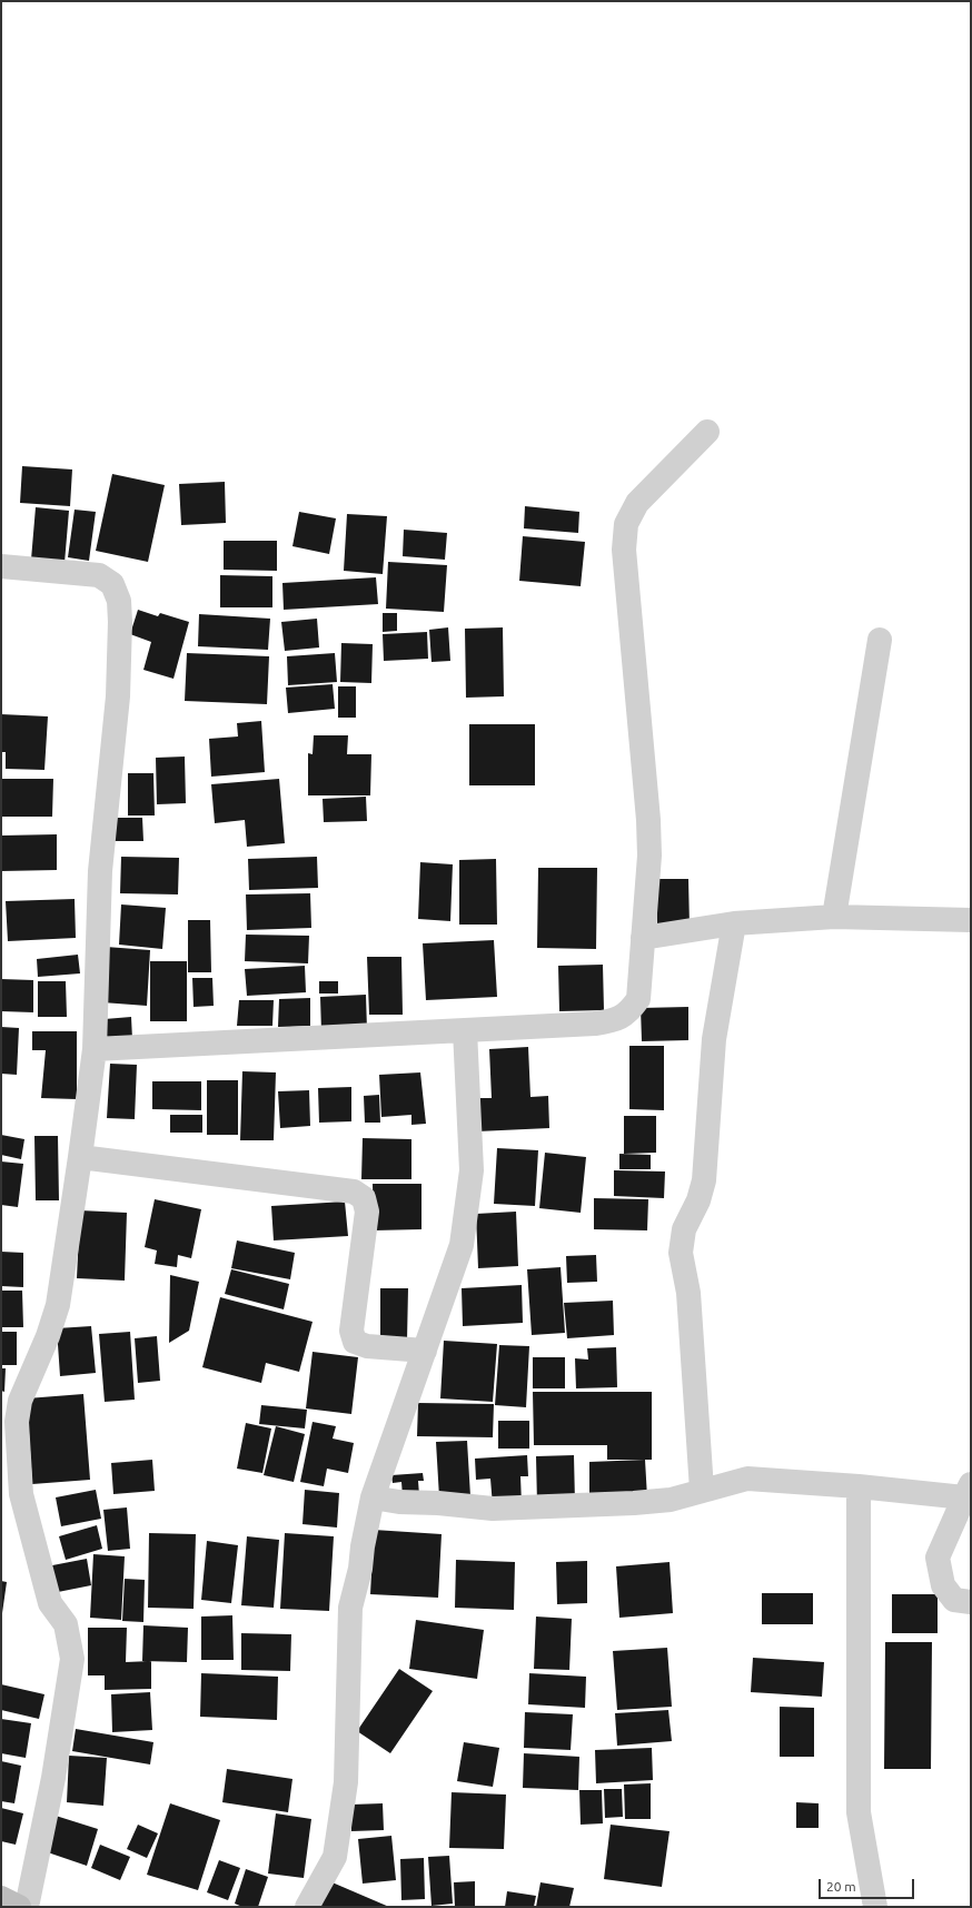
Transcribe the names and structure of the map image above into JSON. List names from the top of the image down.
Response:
{
  "scale_bar": "20 m"
}
